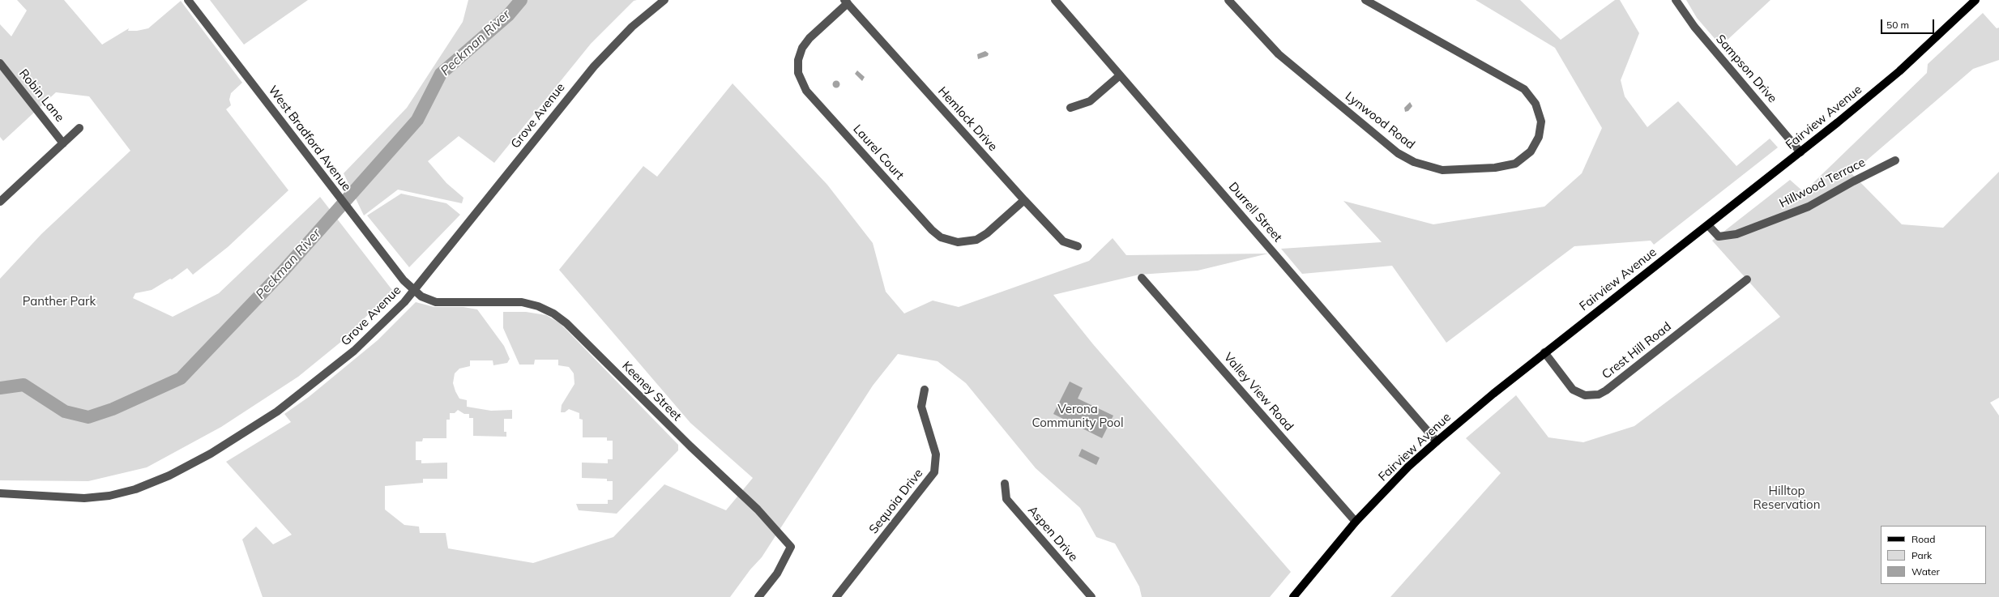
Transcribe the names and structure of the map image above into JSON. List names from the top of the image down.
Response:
{
  "streets": {
    "main road": ["Fairview Avenue"],
    "street": [
      "Sampson Drive",
      "Robin Lane",
      "Grove Avenue",
      "Hemlock Drive",
      "Lynwood Road",
      "West Bradford Avenue",
      "Laurel Court",
      "Hillwood Terrace",
      "Durrell Street",
      "Crest Hill Road",
      "Keeney Street",
      "Valley View Road",
      "Sequoia Drive",
      "Aspen Drive"
    ]
  },
  "crossings": [
    ["Sampson Drive", "Fairview Avenue"],
    ["Grove Avenue", "West Bradford Avenue"],
    ["Grove Avenue", "Keeney Street"],
    ["Fairview Avenue", "Hillwood Terrace"],
    ["Fairview Avenue", "Durrell Street"],
    ["Fairview Avenue", "Crest Hill Road"],
    ["Fairview Avenue", "Valley View Road"],
    ["Hemlock Drive", "Laurel Court"],
    ["West Bradford Avenue", "Keeney Street"]
  ],
  "water": ["Peckman River"],
  "parks": ["Panther Park", "Verona Community Pool", "Hilltop Reservation"],
  "legend": ["Road", "Park", "Water"],
  "scale_bar": "50 m"
}
